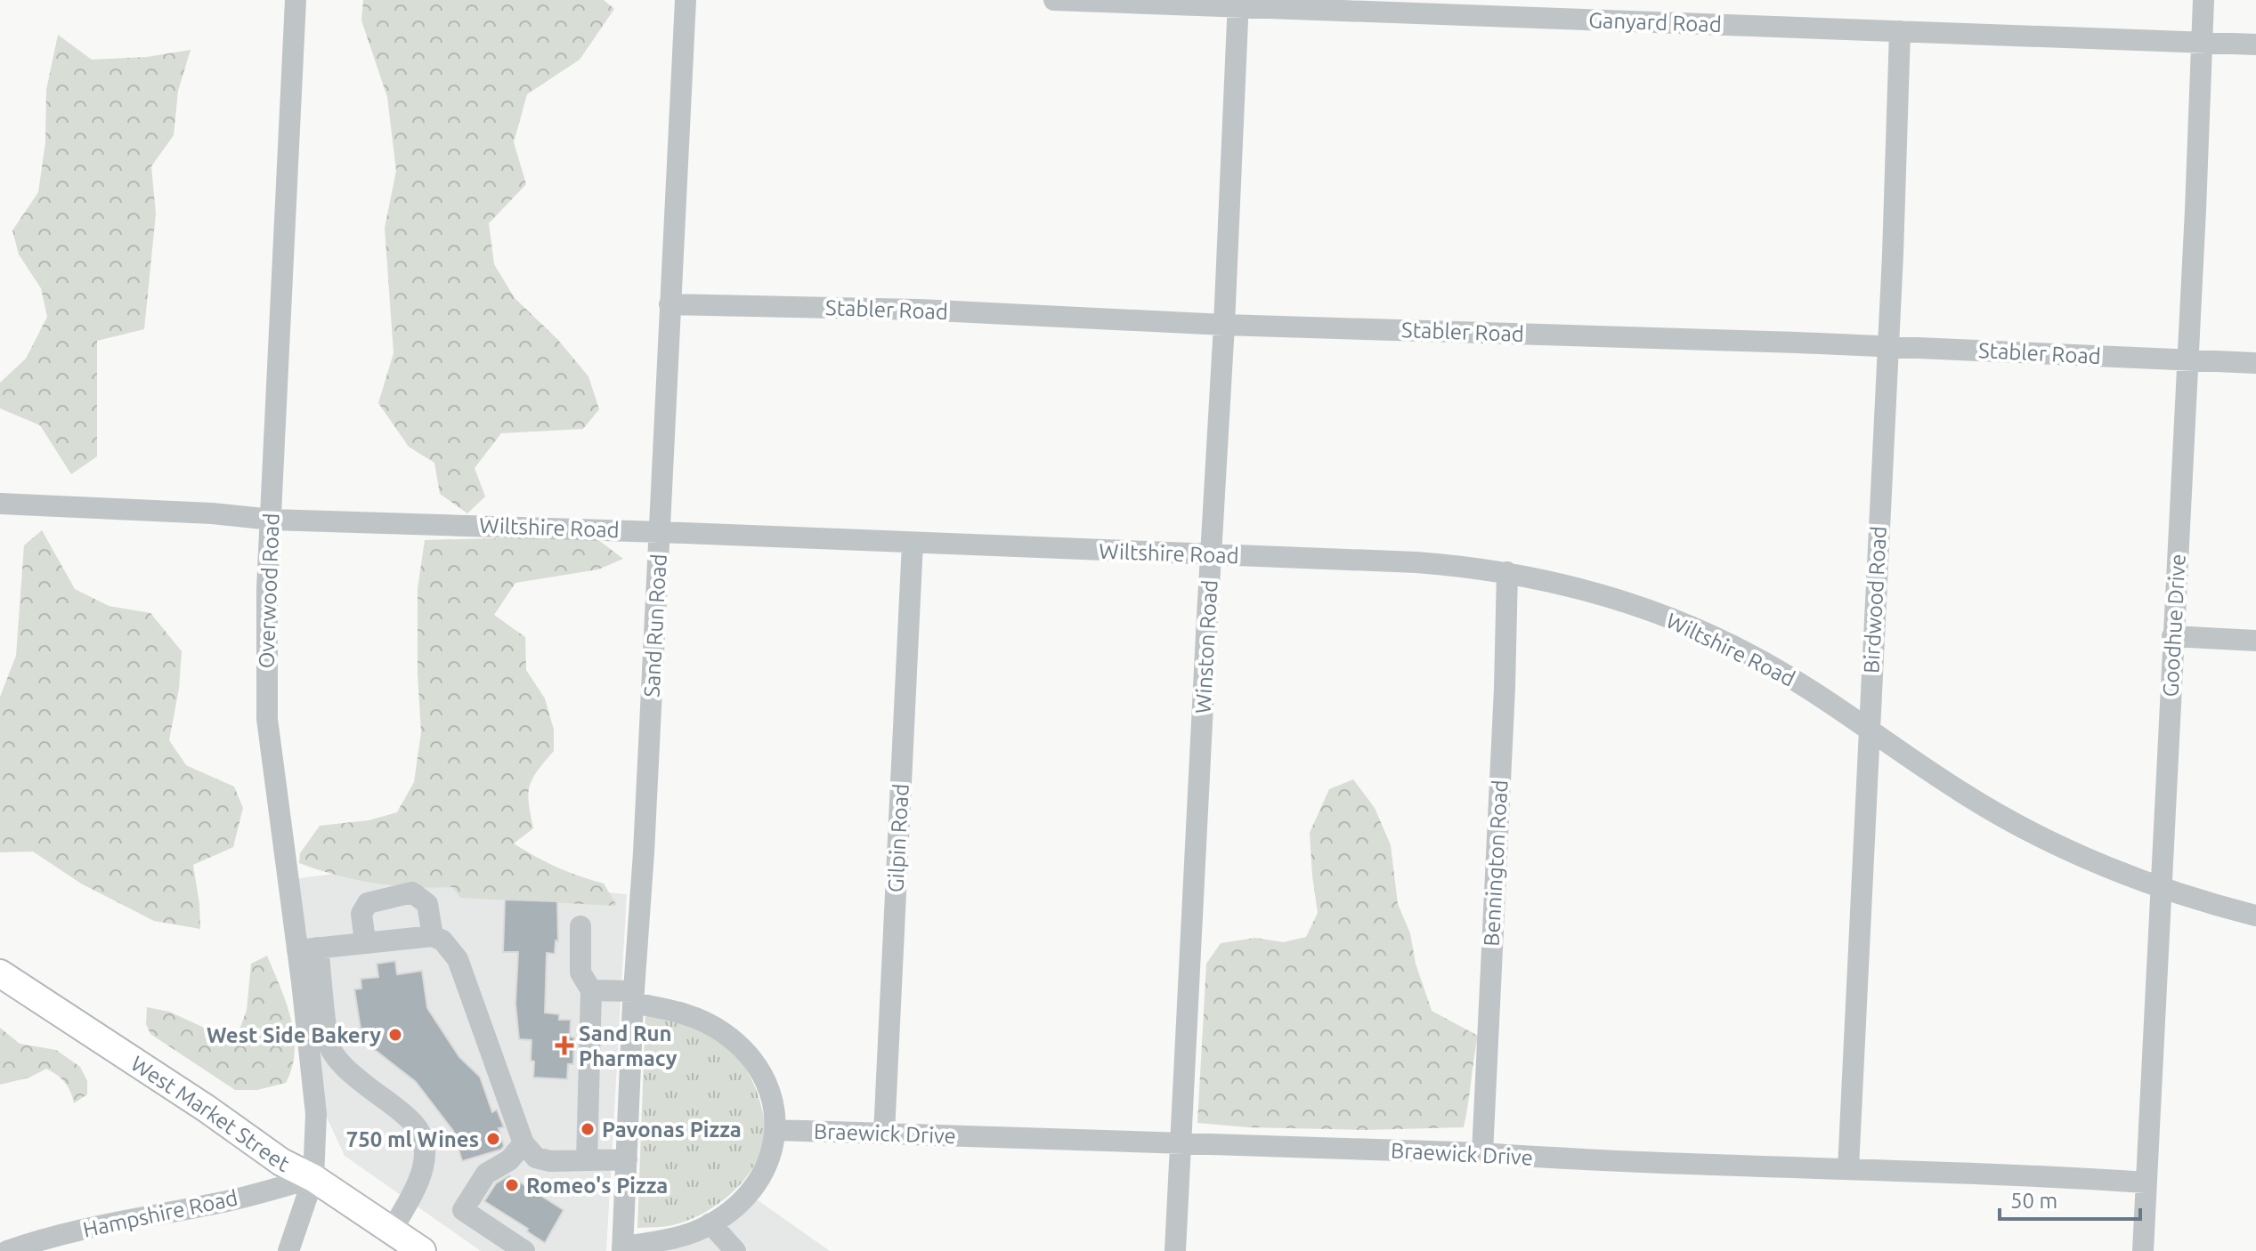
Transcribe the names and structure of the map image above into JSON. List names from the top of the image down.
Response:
{
  "streets": {
    "main road": ["West Market Street"],
    "street": [
      "Ganyard Road",
      "Stabler Road",
      "Wiltshire Road",
      "Overwood Road",
      "Birdwood Road",
      "Sand Run Road",
      "Goodhue Drive",
      "Winston Road",
      "Gilpin Road",
      "Bennington Road",
      "Braewick Drive",
      "Hampshire Road"
    ]
  },
  "crossings": [
    ["Ganyard Road", "Birdwood Road"],
    ["Ganyard Road", "Goodhue Drive"],
    ["Ganyard Road", "Winston Road"],
    ["Stabler Road", "Birdwood Road"],
    ["Stabler Road", "Sand Run Road"],
    ["Stabler Road", "Goodhue Drive"],
    ["Stabler Road", "Winston Road"],
    ["Wiltshire Road", "Overwood Road"],
    ["Wiltshire Road", "Birdwood Road"],
    ["Wiltshire Road", "Sand Run Road"],
    ["Wiltshire Road", "Goodhue Drive"],
    ["Wiltshire Road", "Winston Road"],
    ["Wiltshire Road", "Gilpin Road"],
    ["Wiltshire Road", "Bennington Road"],
    ["Overwood Road", "West Market Street"],
    ["Overwood Road", "Hampshire Road"],
    ["Birdwood Road", "Braewick Drive"],
    ["Goodhue Drive", "Braewick Drive"],
    ["Winston Road", "Braewick Drive"],
    ["Gilpin Road", "Braewick Drive"],
    ["Bennington Road", "Braewick Drive"],
    ["West Market Street", "Hampshire Road"]
  ],
  "places": {
    "other": [
      "West Side Bakery",
      "Pavonas Pizza",
      "750 ml Wines",
      "Romeo's Pizza"
    ],
    "health": ["Sand Run Pharmacy"]
  },
  "scale_bar": "50 m"
}
